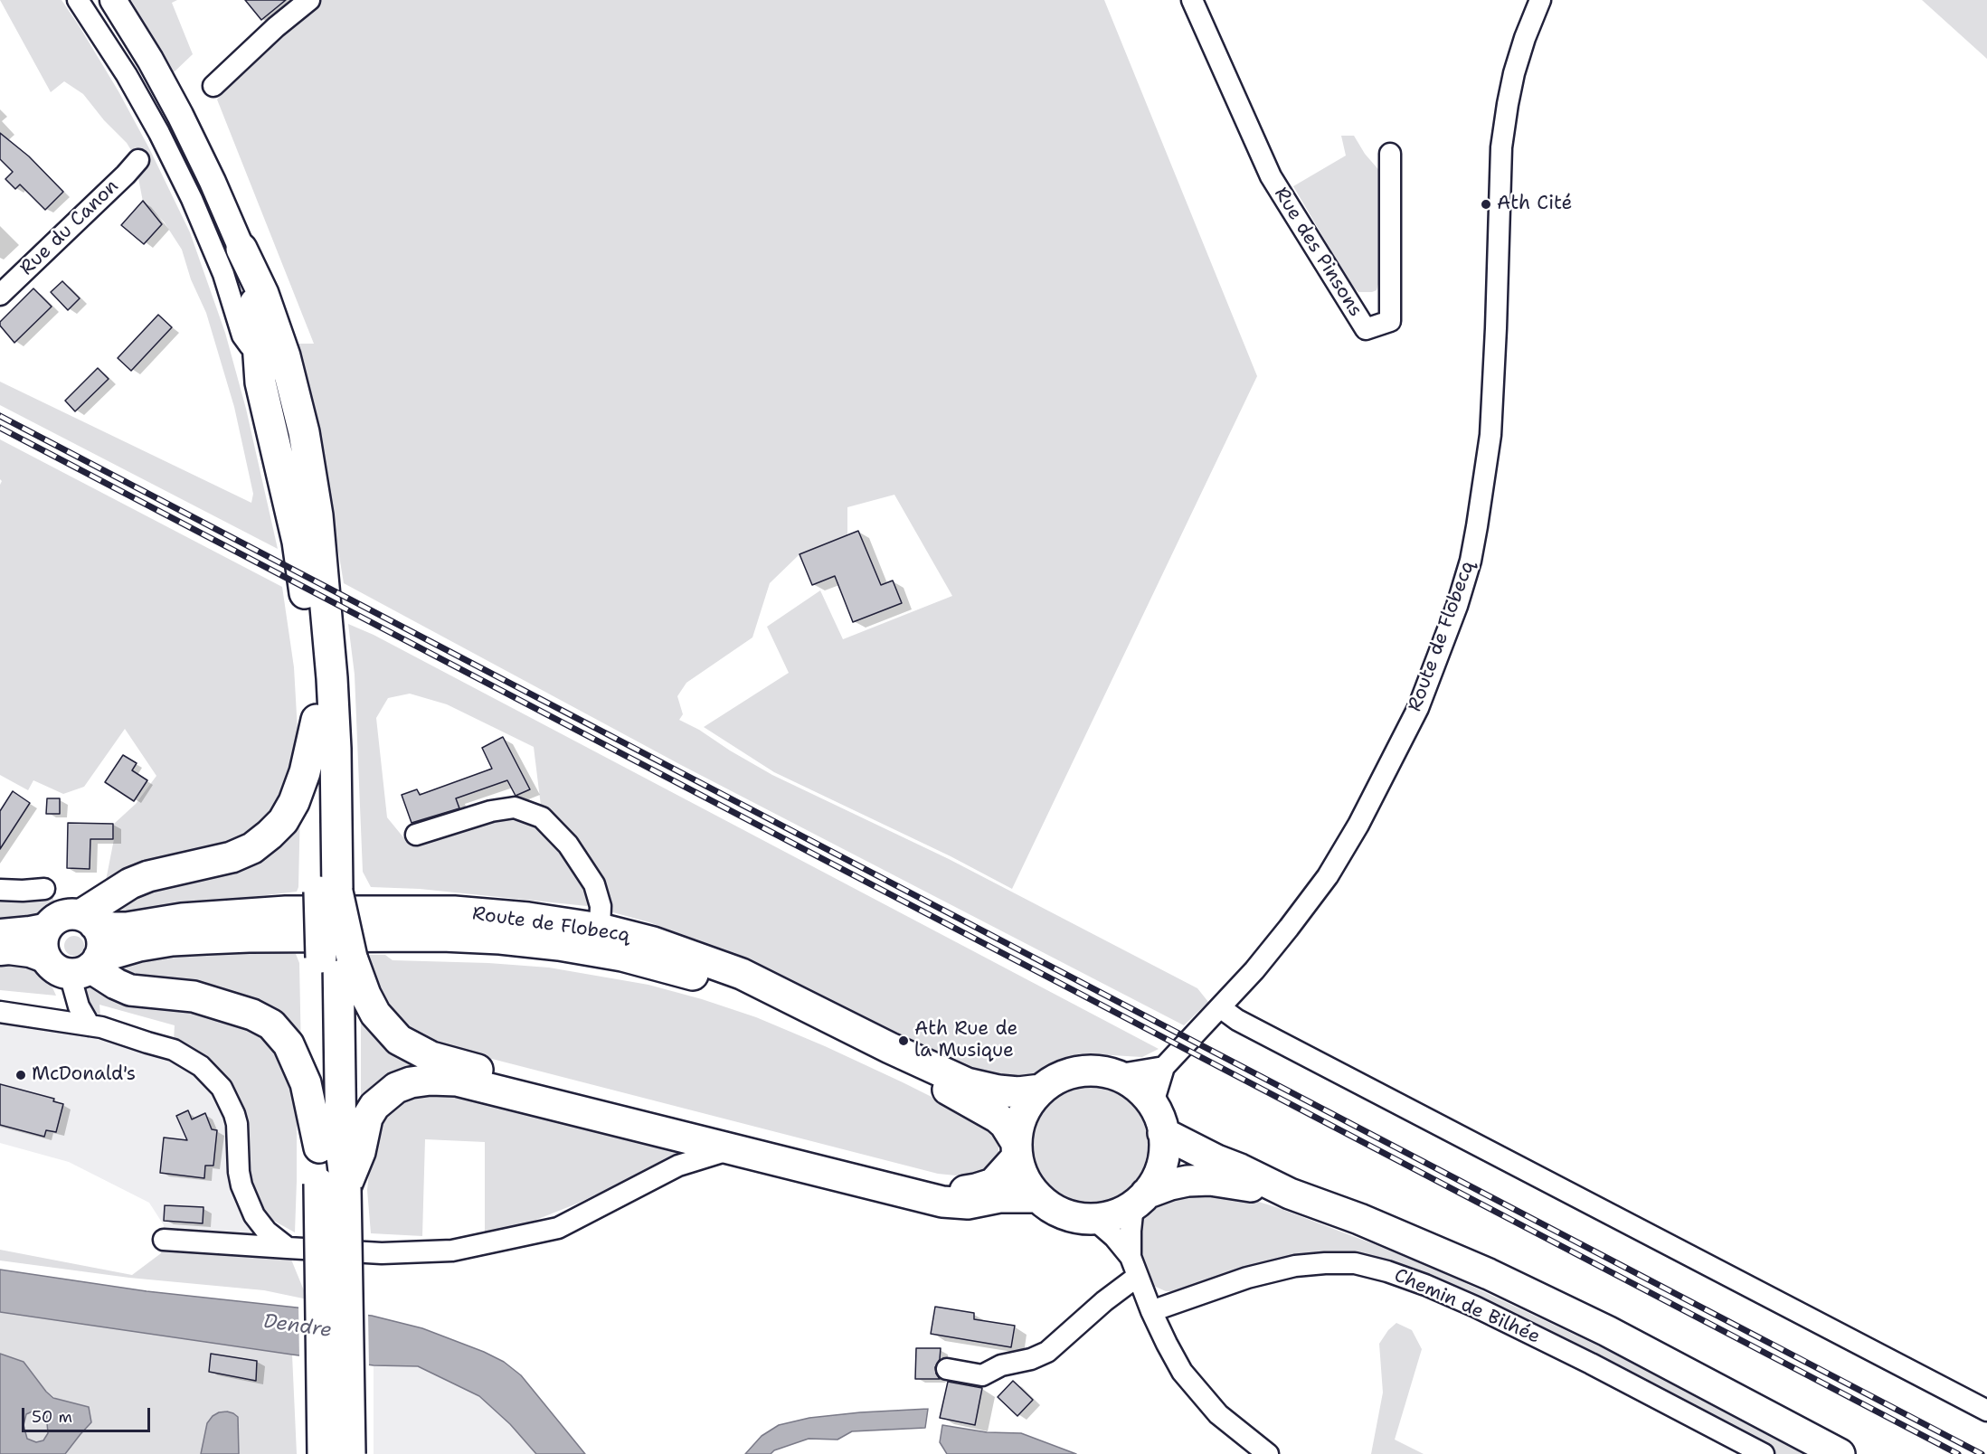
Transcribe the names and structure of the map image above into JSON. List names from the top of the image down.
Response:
{
  "streets": {
    "highway": ["Route de Flobecq"],
    "street": ["Rue du Canon", "Rue des Pinsons", "Chemin de Bilhée"]
  },
  "water": ["Dendre"],
  "places": ["Ath Cité", "Ath Rue de la Musique", "McDonald's"],
  "scale_bar": "50 m"
}
